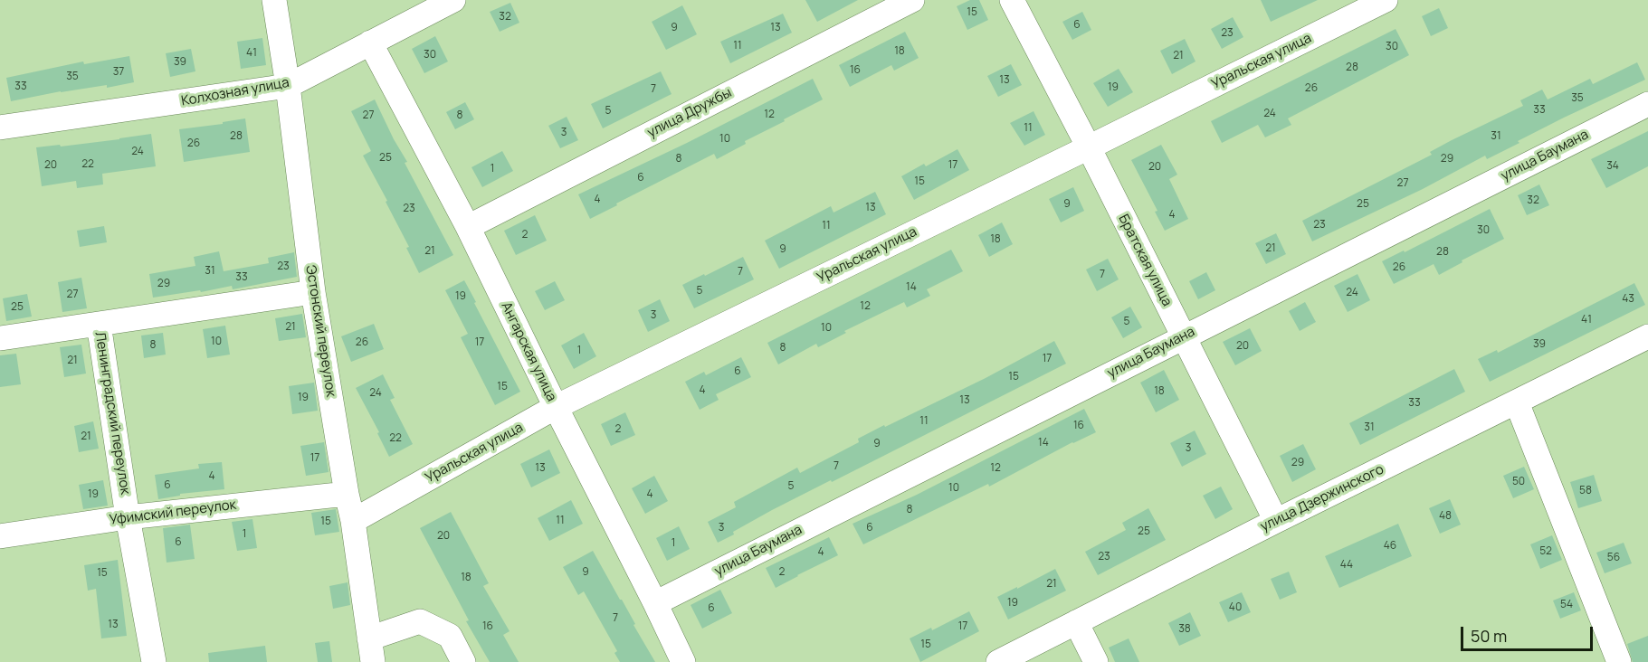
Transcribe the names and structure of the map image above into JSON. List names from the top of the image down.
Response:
{
  "streets": {
    "street": [
      "Уральская улица",
      "Колхозная улица",
      "улица Дружбы",
      "улица Баумана",
      "Братская улица",
      "Эстонский переулок",
      "Ангарская улица",
      "Ленинградский переулок",
      "улица Дзержинского",
      "Уфимский переулок"
    ]
  },
  "crossings": [
    ["Уральская улица", "Братская улица"],
    ["Уральская улица", "Эстонский переулок"],
    ["Уральская улица", "Ангарская улица"],
    ["Колхозная улица", "Эстонский переулок"],
    ["Колхозная улица", "Ангарская улица"],
    ["улица Дружбы", "Ангарская улица"],
    ["улица Баумана", "Братская улица"],
    ["улица Баумана", "Ангарская улица"],
    ["Братская улица", "улица Дзержинского"],
    ["Эстонский переулок", "Ленинградский переулок"],
    ["Эстонский переулок", "Уфимский переулок"],
    ["Ленинградский переулок", "Уфимский переулок"]
  ],
  "house_numbers": [
    "15",
    "32",
    "6",
    "9",
    "13",
    "23",
    "11",
    "30",
    "18",
    "41",
    "30",
    "21",
    "39",
    "28",
    "16",
    "37",
    "35",
    "13",
    "33",
    "19",
    "26",
    "7",
    "35",
    "33",
    "5",
    "24",
    "12",
    "27",
    "8",
    "11",
    "3",
    "28",
    "31",
    "10",
    "26",
    "24",
    "25",
    "8",
    "29",
    "22",
    "20",
    "17",
    "34",
    "20",
    "1",
    "6",
    "15",
    "27",
    "4",
    "32",
    "9",
    "25",
    "13",
    "23",
    "4",
    "23",
    "11",
    "30",
    "2",
    "18",
    "21",
    "9",
    "21",
    "28",
    "23",
    "26",
    "31",
    "7",
    "7",
    "33",
    "29",
    "14",
    "5",
    "24",
    "27",
    "19",
    "43",
    "12",
    "25",
    "3",
    "41",
    "5",
    "21",
    "10",
    "10",
    "26",
    "17",
    "39",
    "8",
    "20",
    "8",
    "1",
    "17",
    "21",
    "6",
    "15",
    "15",
    "4",
    "18",
    "24",
    "19",
    "13",
    "33",
    "11",
    "16",
    "31",
    "2",
    "21",
    "22",
    "14",
    "9",
    "3",
    "17",
    "29",
    "7",
    "13",
    "12",
    "4",
    "50",
    "6",
    "5",
    "10",
    "58",
    "19",
    "4",
    "8",
    "48",
    "11",
    "15",
    "3",
    "6",
    "25",
    "1",
    "20",
    "6",
    "1",
    "46",
    "52",
    "4",
    "23",
    "56",
    "44",
    "9",
    "2",
    "15",
    "18",
    "21",
    "19",
    "54",
    "40",
    "6",
    "7",
    "13",
    "16",
    "17",
    "38",
    "15"
  ],
  "scale_bar": "50 m"
}
